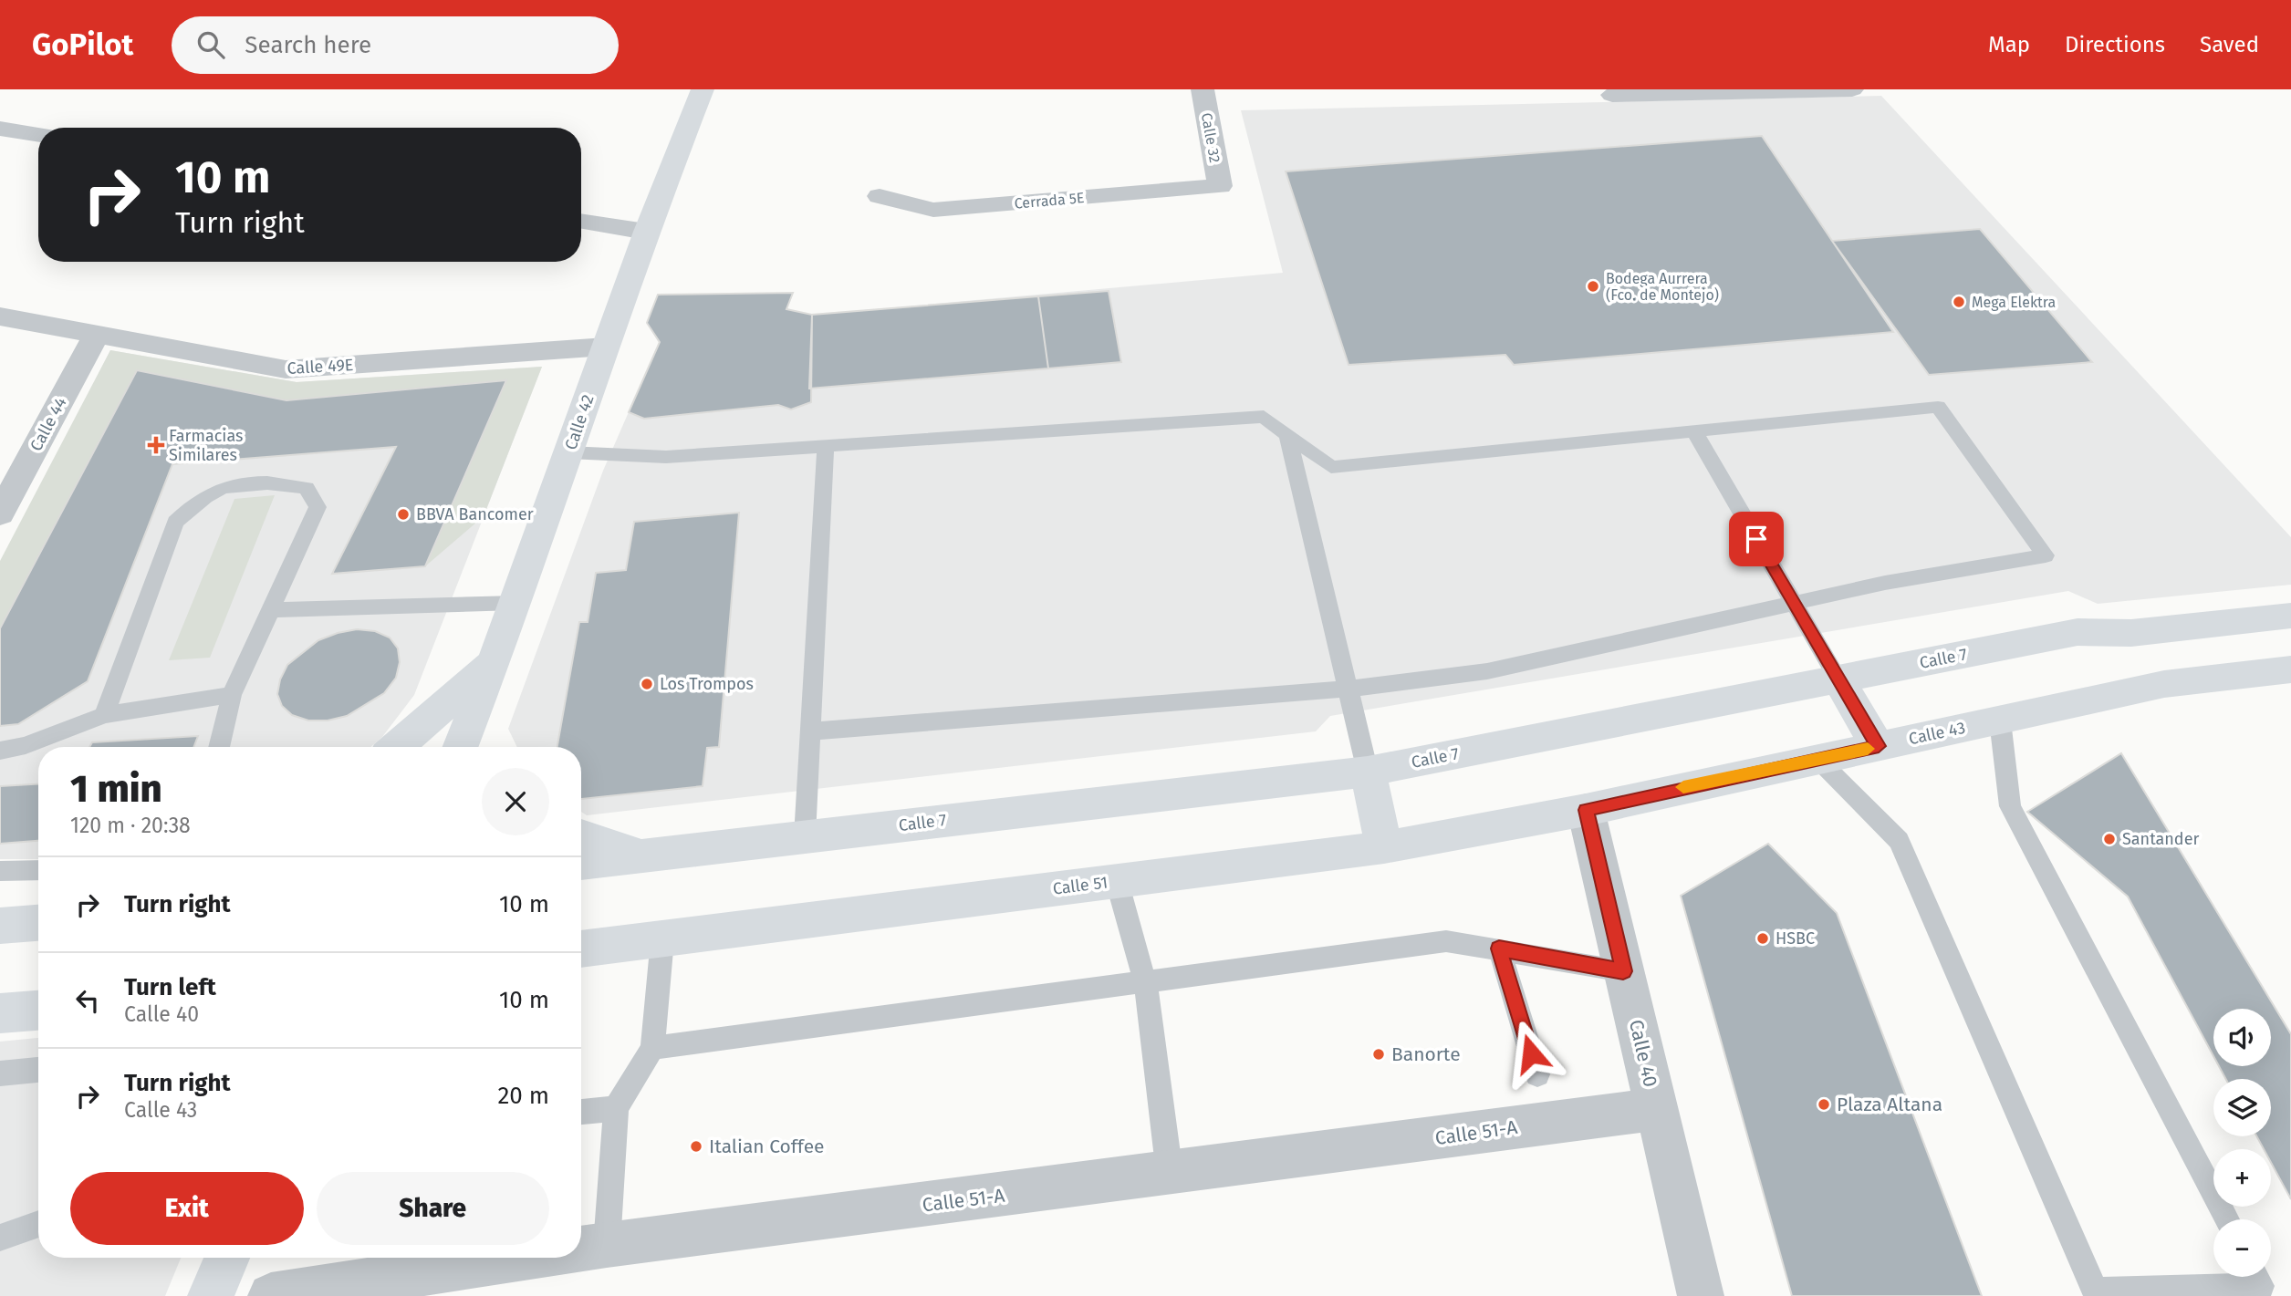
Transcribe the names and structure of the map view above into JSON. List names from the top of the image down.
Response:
{
  "streets": {
    "main road": [
      "Calle 42",
      "Calle 7",
      "Calle 43",
      "Calle 51"
    ],
    "street": [
      "Calle 32",
      "Cerrada 5E",
      "Calle 49E",
      "Calle 44",
      "Calle 40",
      "Calle 51-A"
    ]
  },
  "crossings": [
    ["Calle 32", "Cerrada 5E"],
    ["Calle 49E", "Calle 42"],
    ["Calle 49E", "Calle 44"],
    ["Calle 43", "Calle 51"],
    ["Calle 43", "Calle 40"],
    ["Calle 51", "Calle 40"],
    ["Calle 40", "Calle 51-A"]
  ],
  "places": {
    "other": [
      "Bodega Aurrera (Fco. de Montejo)",
      "Mega Elektra",
      "BBVA Bancomer",
      "Los Trompos",
      "Santander",
      "HSBC",
      "Banorte",
      "Plaza Altana",
      "Italian Coffee"
    ],
    "health": ["Farmacias Similares"]
  },
  "page": {
    "header": "GoPilot",
    "search": "Search here",
    "nav": ["Map", "Directions", "Saved"],
    "turn": ["10 m", "Turn right"],
    "heading": ["1 min", "120 m · 20:38"],
    "list": [
      {
        "name": "Turn right",
        "value": "10 m"
      },
      {
        "name": "Turn left",
        "note": "Calle 40",
        "value": "10 m"
      },
      {
        "name": "Turn right",
        "note": "Calle 43",
        "value": "20 m"
      }
    ],
    "map_buttons": ["+", "−"],
    "buttons": ["Exit", "Share"]
  }
}
